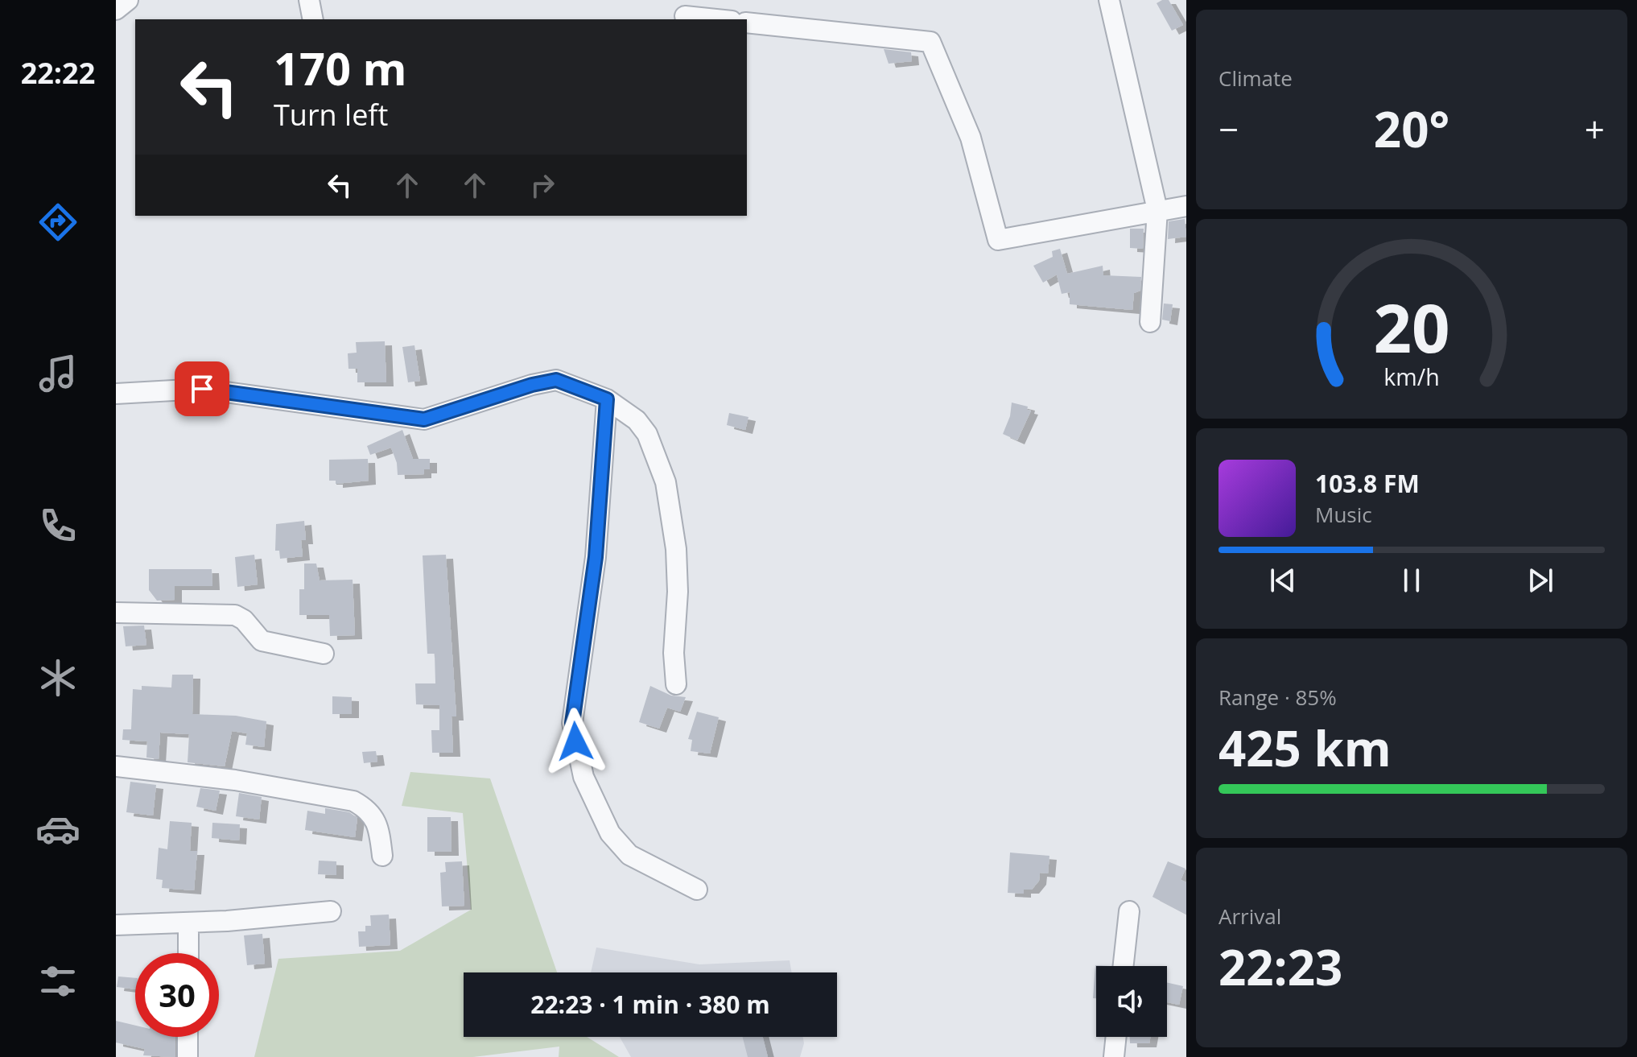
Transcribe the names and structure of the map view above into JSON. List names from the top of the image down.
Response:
{
  "page": {
    "tabs": "22:22",
    "tile": [
      "Climate",
      ["Range · 85%", "425 km"],
      ["Arrival", "22:23"]
    ],
    "turn": ["170 m", "Turn left"],
    "heat": ["−", "20°", "+"],
    "song": ["103.8 FM", "Music"],
    "limit": "30",
    "trip": "22:23 · 1 min · 380 m",
    "gauge": ["20", "km/h"]
  }
}
